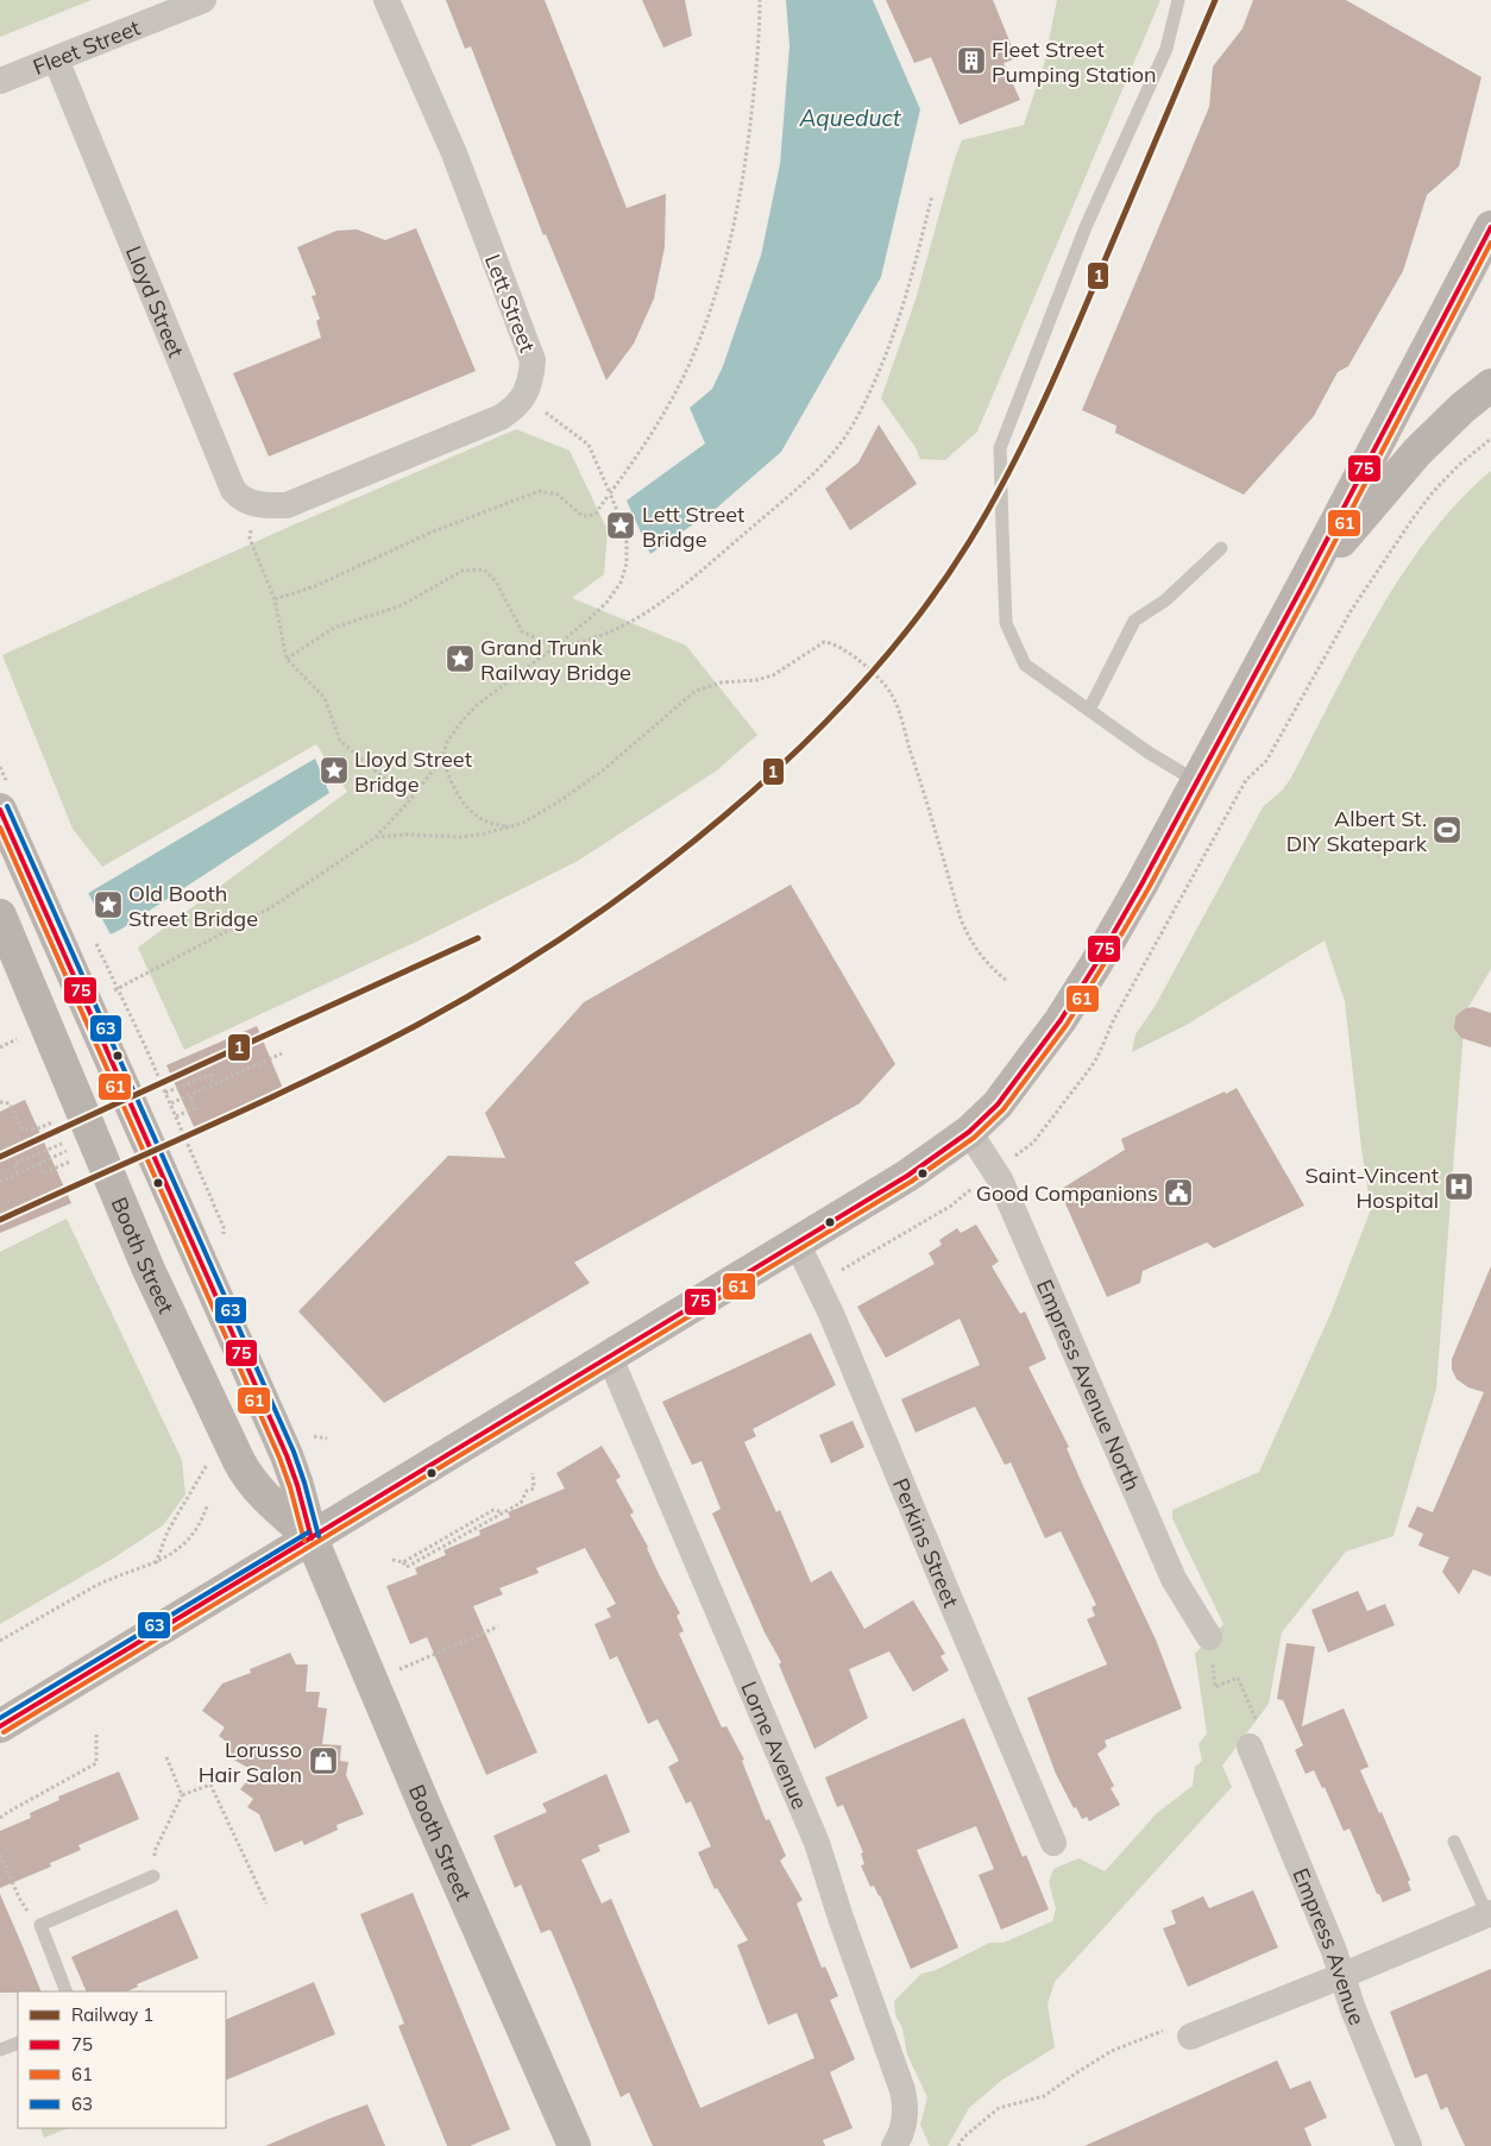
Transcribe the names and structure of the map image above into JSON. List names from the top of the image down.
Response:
{
  "streets": {
    "main road": ["Booth Street"],
    "street": [
      "Fleet Street",
      "Lloyd Street",
      "Lett Street",
      "Empress Avenue North",
      "Perkins Street",
      "Lorne Avenue",
      "Empress Avenue"
    ]
  },
  "crossings": [
    ["Fleet Street", "Lloyd Street"]
  ],
  "water": ["Aqueduct"],
  "places": {
    "building": ["Fleet Street Pumping Station"],
    "place": [
      "Lett Street Bridge",
      "Grand Trunk Railway Bridge",
      "Lloyd Street Bridge",
      "Old Booth Street Bridge"
    ],
    "sports": ["Albert St. DIY Skatepark"],
    "hospital": ["Saint-Vincent Hospital"],
    "public building": ["Good Companions"],
    "shop": ["Lorusso Hair Salon"]
  },
  "lines": [
    "rail line 1",
    "transit line 75",
    "transit line 61",
    "transit line 63"
  ],
  "legend": [
    "Railway 1",
    "75",
    "61",
    "63"
  ]
}
